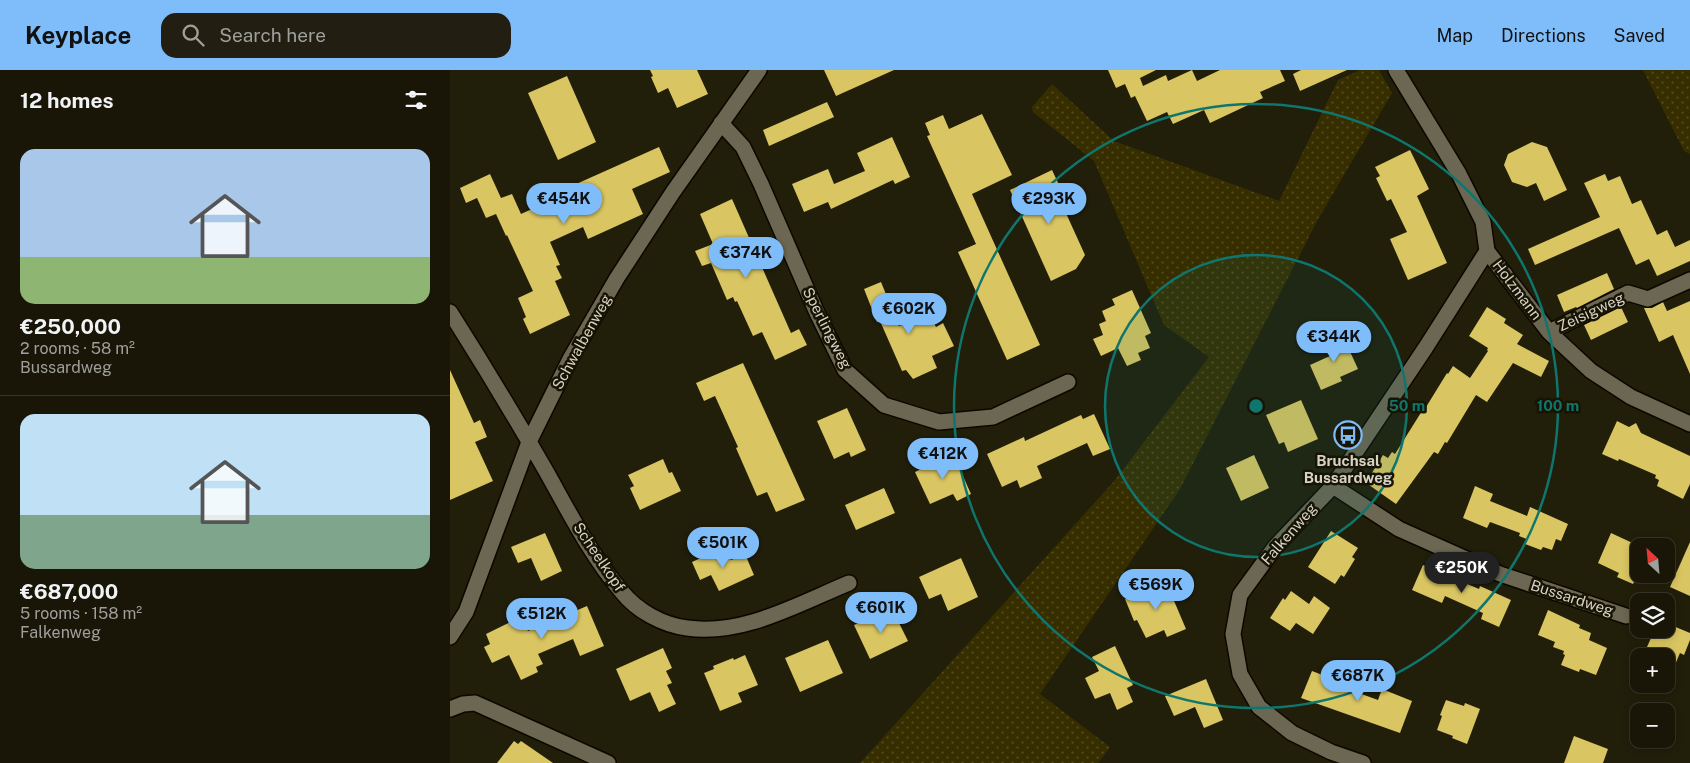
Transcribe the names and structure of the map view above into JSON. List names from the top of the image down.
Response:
{
  "streets": {
    "street": [
      "Holzmann",
      "Zeisigweg",
      "Sperlingweg",
      "Schwalbenweg",
      "Falkenweg",
      "Scheelkopf",
      "Bussardweg"
    ]
  },
  "crossings": [
    ["Holzmann", "Zeisigweg"],
    ["Holzmann", "Falkenweg"],
    ["Sperlingweg", "Schwalbenweg"],
    ["Schwalbenweg", "Scheelkopf"],
    ["Falkenweg", "Bussardweg"]
  ],
  "places": {
    "bus stop": ["Bruchsal Bussardweg"]
  },
  "north": "top left",
  "page": {
    "header": "Keyplace",
    "search": "Search here",
    "nav": ["Map", "Directions", "Saved"],
    "heading": "12 homes",
    "list": [
      {
        "name": "€250,000",
        "note": "2 rooms · 58 m² · Bussardweg"
      },
      {
        "name": "€687,000",
        "note": "5 rooms · 158 m² · Falkenweg"
      }
    ],
    "price": [
      "€454K",
      "€293K",
      "€374K",
      "€602K",
      "€344K",
      "€412K",
      "€501K",
      "€250K",
      "€569K",
      "€601K",
      "€512K",
      "€687K"
    ],
    "map_buttons": ["+", "−"]
  },
  "rings": ["50 m", "100 m"]
}
